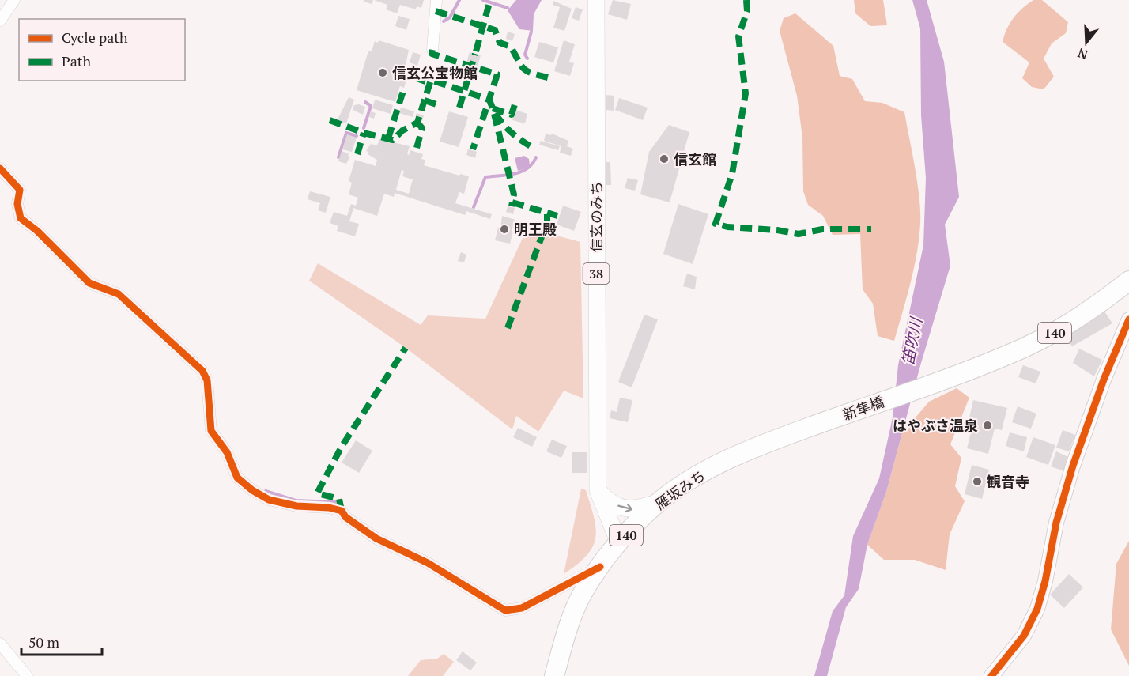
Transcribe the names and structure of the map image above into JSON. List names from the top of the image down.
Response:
{
  "streets": {
    "highway": ["140", "新隼橋", "雁坂みち"],
    "main road": ["信玄のみち", "38"]
  },
  "crossings": [
    ["信玄のみち", "雁坂みち"],
    ["新隼橋", "雁坂みち"]
  ],
  "water": ["笛吹川"],
  "places": [
    "信玄公宝物館",
    "信玄館",
    "明王殿",
    "はやぶさ温泉",
    "観音寺"
  ],
  "legend": ["Cycle path", "Path"],
  "scale_bar": "50 m",
  "north": "bottom"
}
